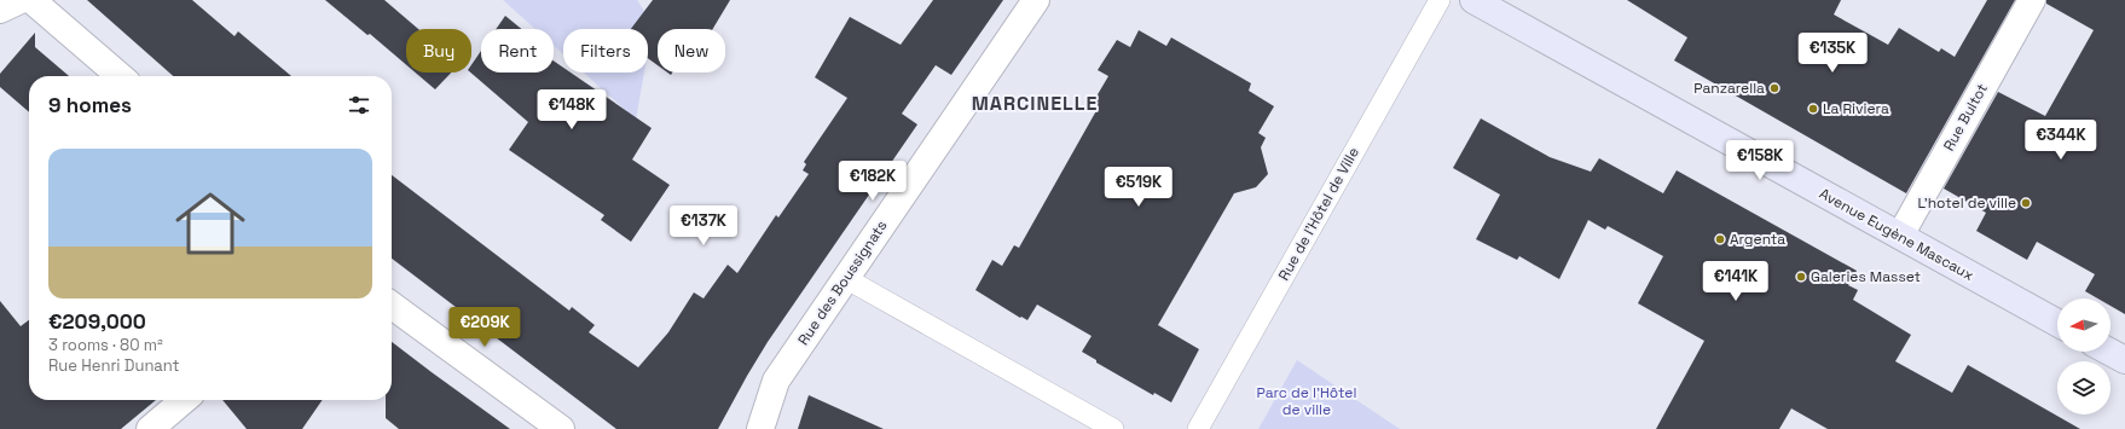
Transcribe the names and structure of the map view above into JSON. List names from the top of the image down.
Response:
{
  "streets": {
    "main road": ["Avenue Eugène Mascaux"],
    "street": ["Rue Bultot", "Rue des Boussignats"],
    "lane": ["Rue de l'Hôtel de Ville"]
  },
  "crossings": [
    ["Rue Bultot", "Avenue Eugène Mascaux"]
  ],
  "districts": ["MARCINELLE"],
  "parks": ["Parc de l'Hôtel de ville"],
  "places": [
    "Panzarella",
    "La Riviera",
    "L'hotel de ville",
    "Argenta",
    "Galeries Masset"
  ],
  "north": "left",
  "page": {
    "chip": [
      "Buy",
      "Rent",
      "Filters",
      "New"
    ],
    "price": [
      "€135K",
      "€148K",
      "€344K",
      "€158K",
      "€182K",
      "€519K",
      "€137K",
      "€141K",
      "€209K"
    ],
    "heading": "9 homes",
    "list": [
      {
        "name": "€209,000",
        "note": "3 rooms · 80 m² · Rue Henri Dunant"
      }
    ]
  }
}
